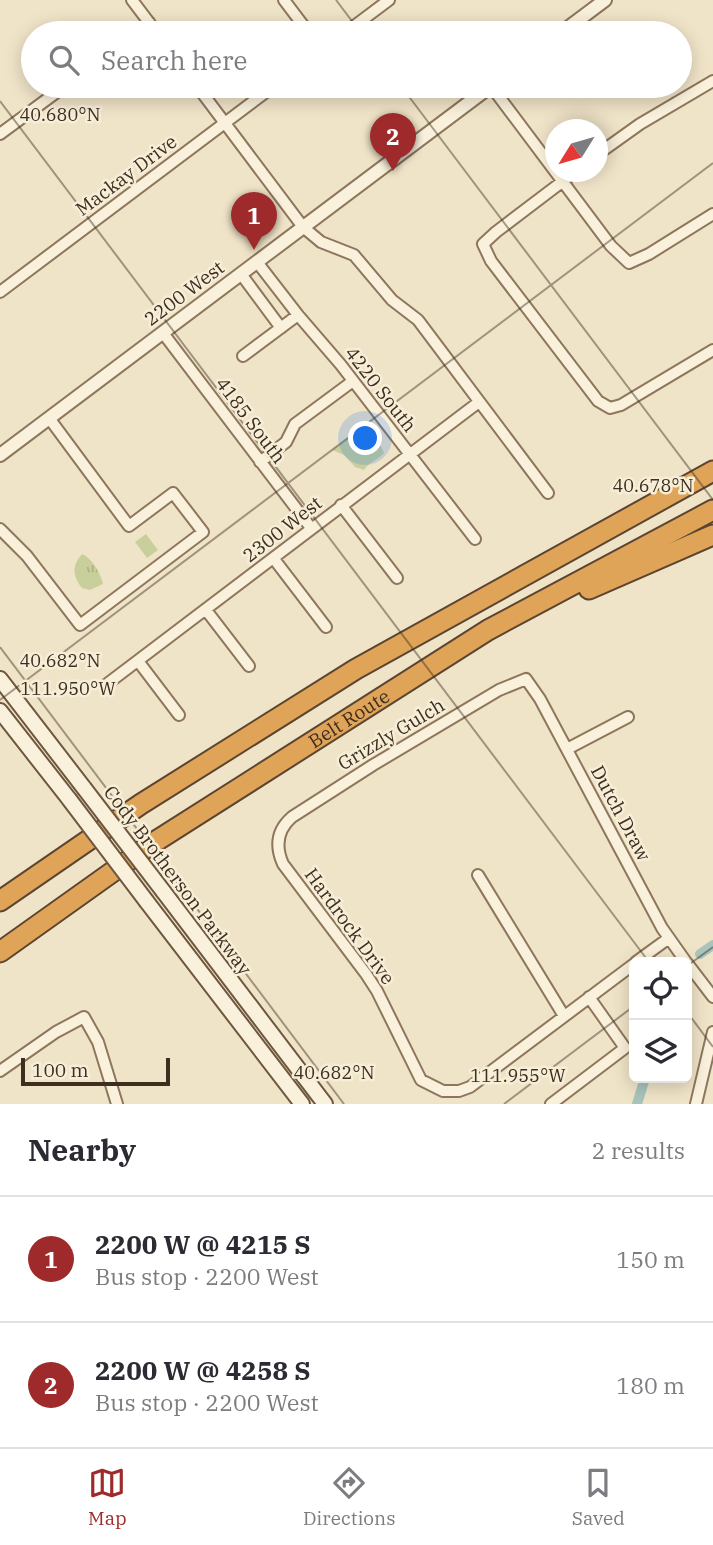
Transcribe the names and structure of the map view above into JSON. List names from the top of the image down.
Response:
{
  "streets": {
    "highway": ["Belt Route"],
    "main road": ["Cody Brotherson Parkway"],
    "street": [
      "Mackay Drive",
      "2200 West",
      "4220 South",
      "4185 South",
      "2300 West",
      "Grizzly Gulch",
      "Dutch Draw",
      "Hardrock Drive"
    ]
  },
  "crossings": [
    ["2200 West", "4220 South"],
    ["2200 West", "4185 South"],
    ["4220 South", "2300 West"],
    ["4185 South", "2300 West"],
    ["Grizzly Gulch", "Dutch Draw"],
    ["Grizzly Gulch", "Hardrock Drive"],
    ["Dutch Draw", "Hardrock Drive"]
  ],
  "scale_bar": "100 m",
  "north": "bottom left",
  "page": {
    "search": "Search here",
    "pins": ["2", "1"],
    "scale": "100 m",
    "heading": ["Nearby", "2 results"],
    "list": [
      {
        "mark": "1",
        "name": "2200 W @ 4215 S",
        "note": "Bus stop · 2200 West",
        "value": "150 m"
      },
      {
        "mark": "2",
        "name": "2200 W @ 4258 S",
        "note": "Bus stop · 2200 West",
        "value": "180 m"
      }
    ],
    "nav": ["Map", "Directions", "Saved"]
  },
  "coordinates": [
    "40.680°N",
    "40.678°N",
    "40.682°N",
    "111.950°W",
    "111.955°W"
  ]
}
